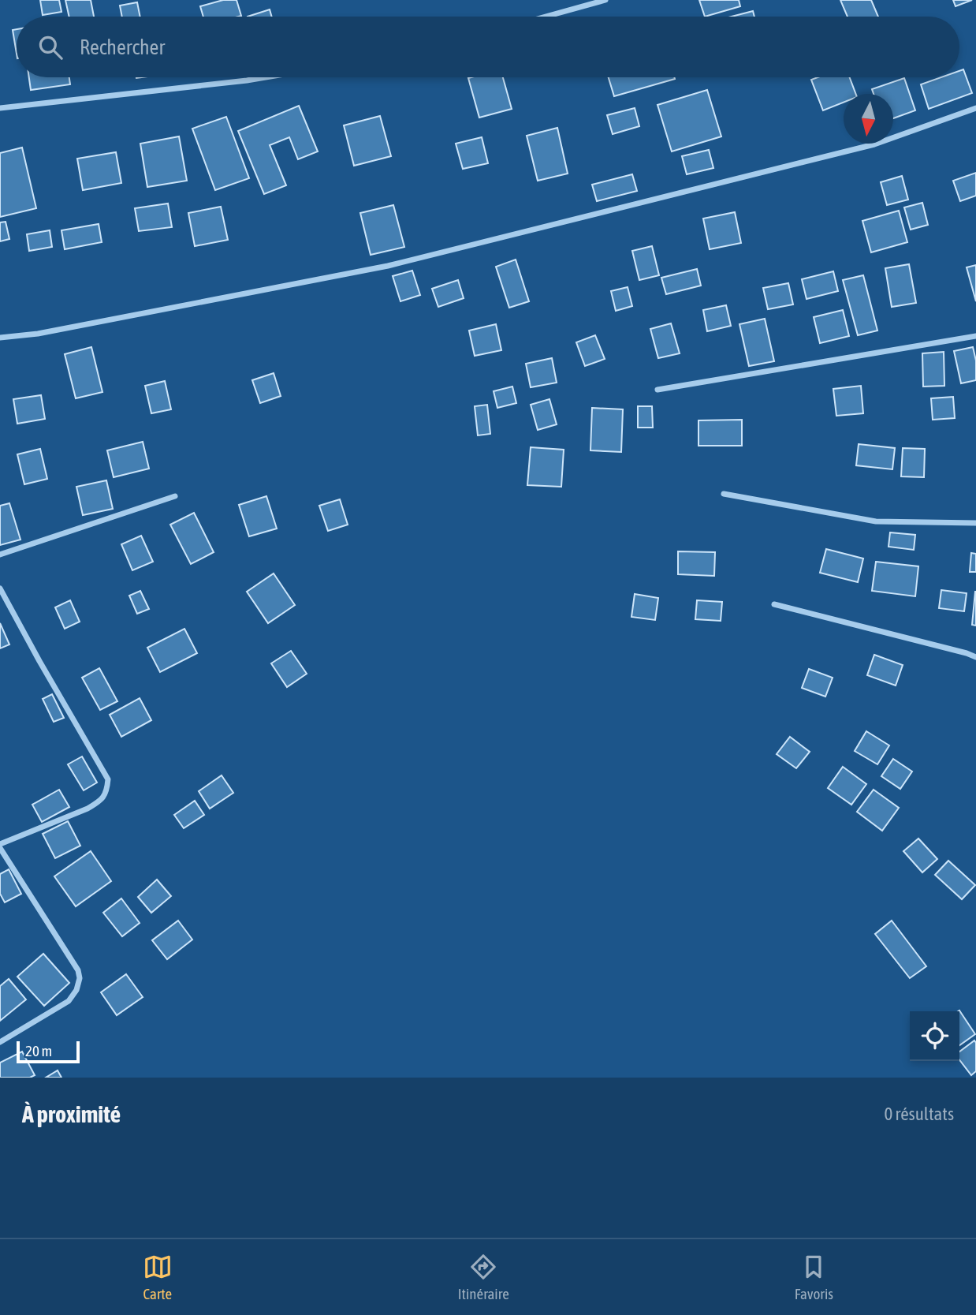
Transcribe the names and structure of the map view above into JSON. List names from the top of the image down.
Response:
{
  "scale_bar": "20 m",
  "north": "bottom",
  "page": {
    "search": "Rechercher",
    "scale": "20 m",
    "heading": ["À proximité", "0 résultats"],
    "nav": ["Carte", "Itinéraire", "Favoris"]
  }
}
